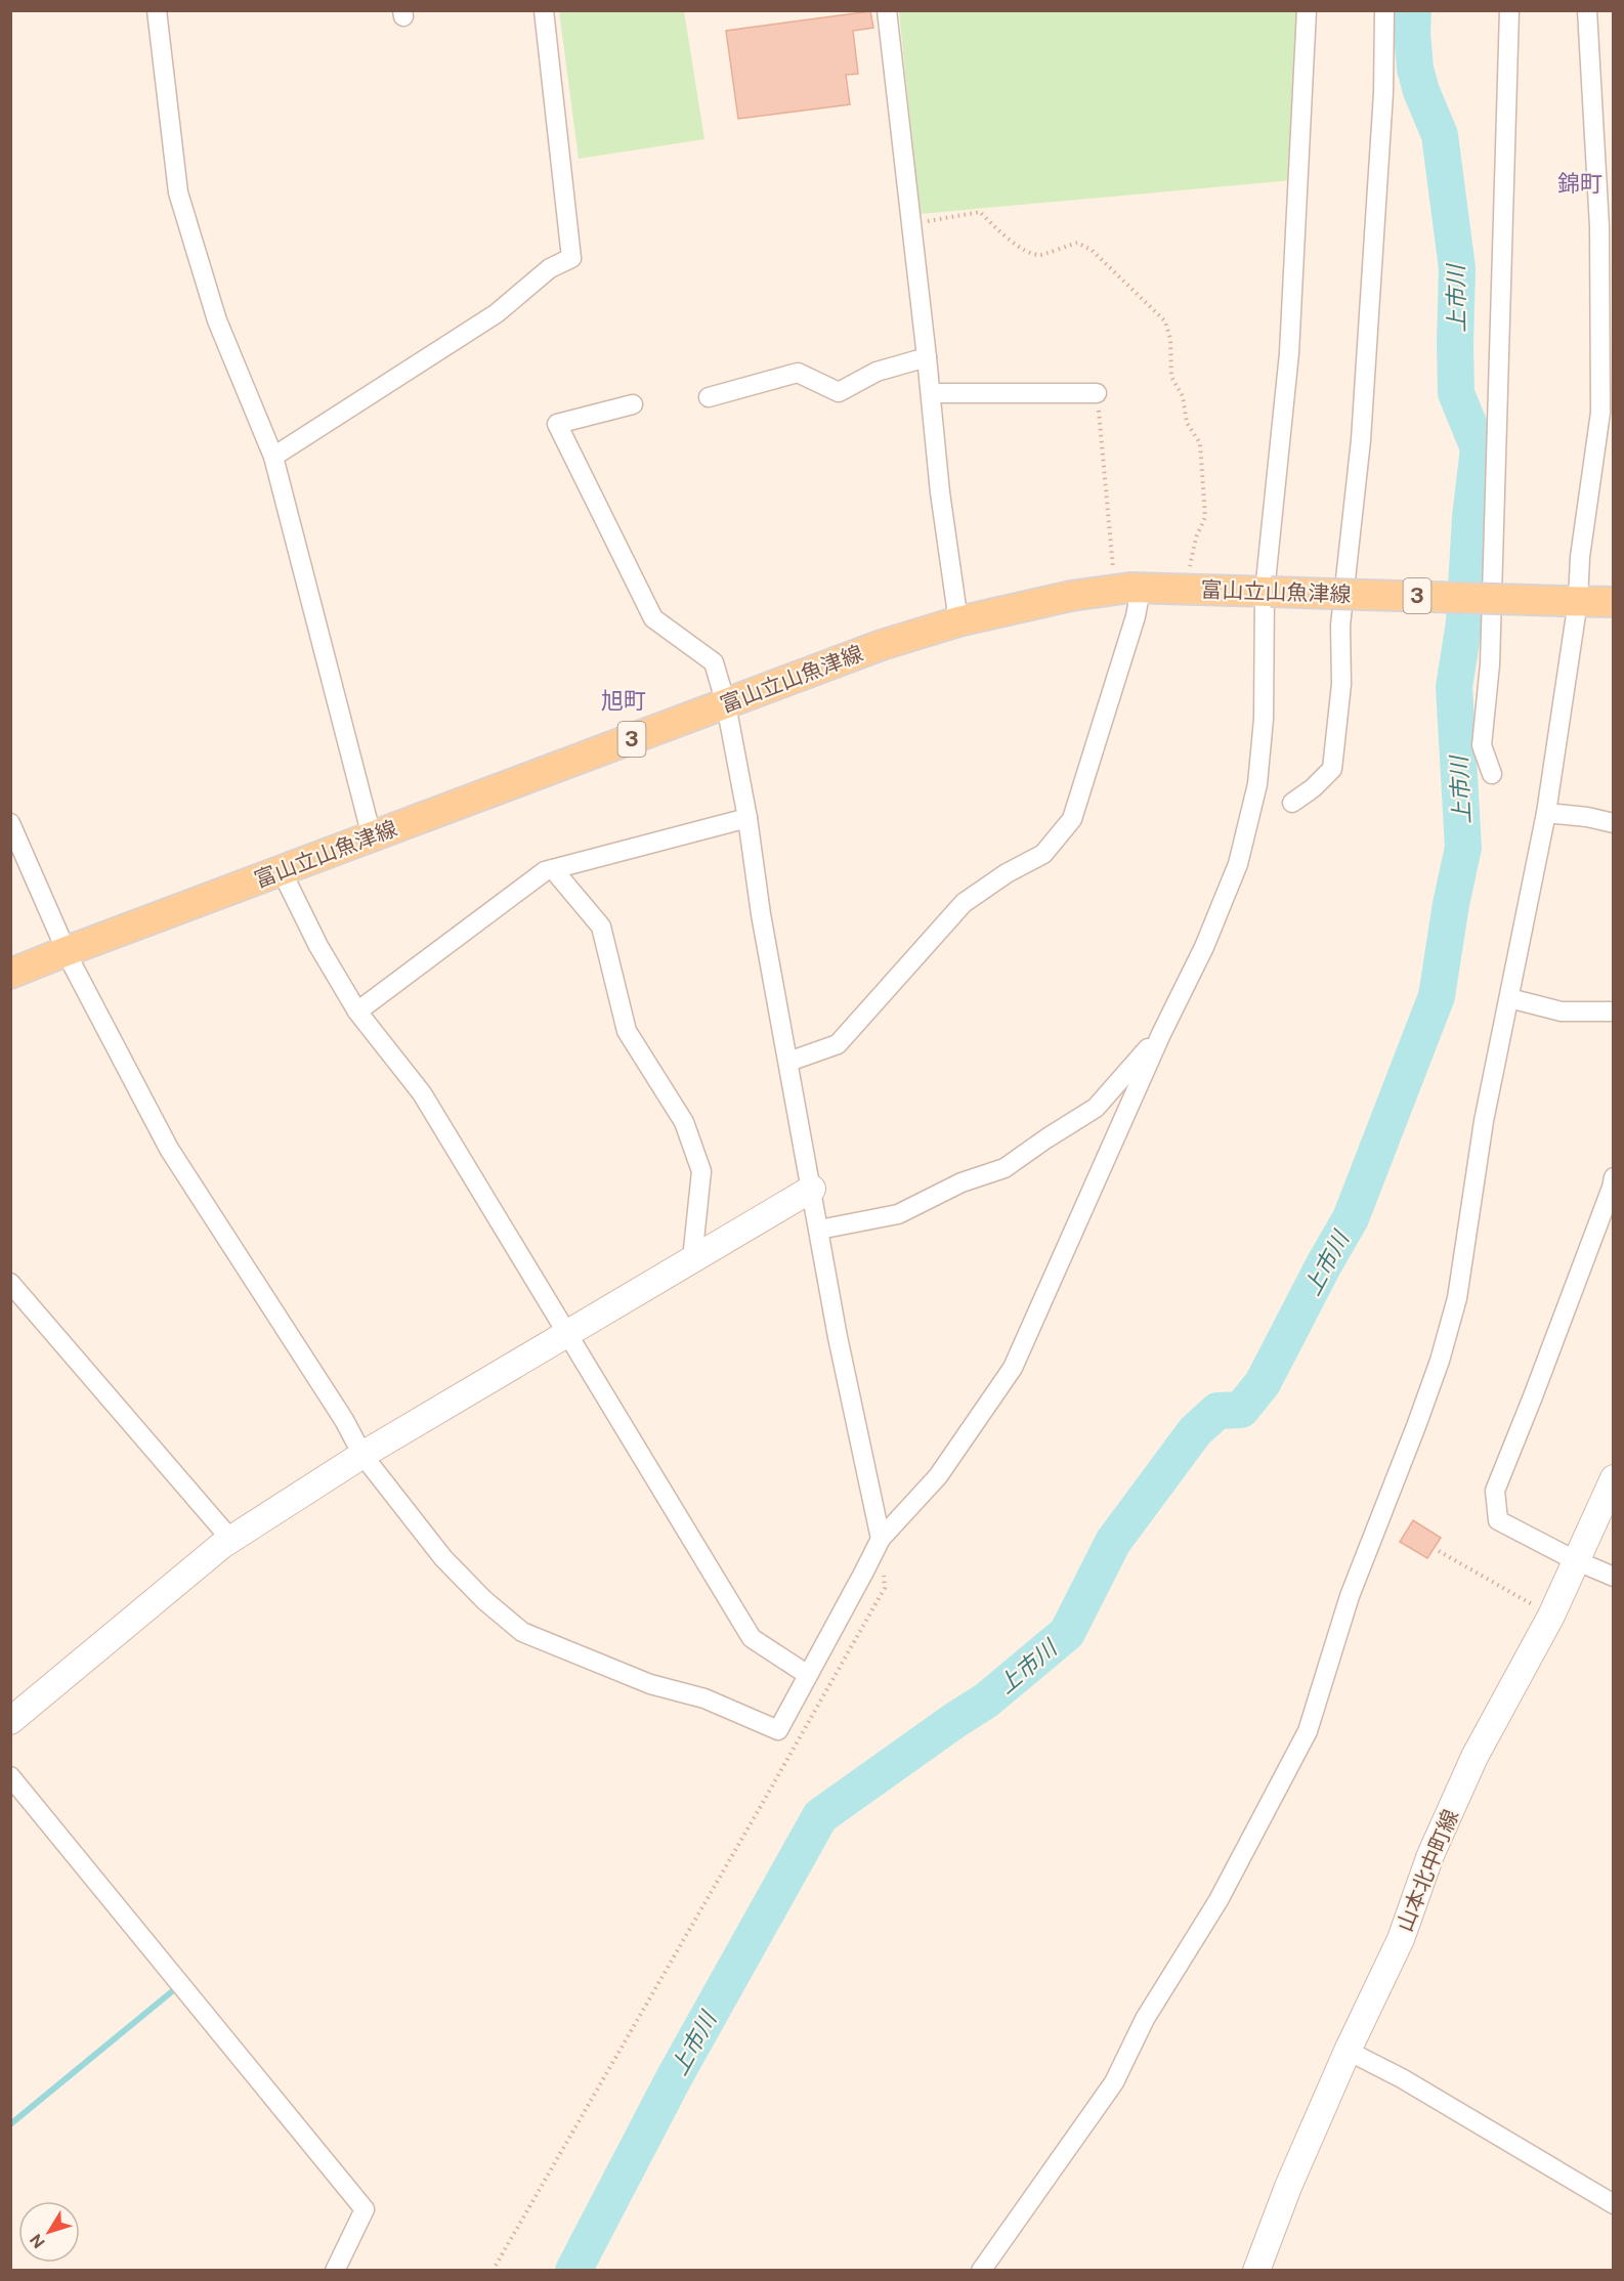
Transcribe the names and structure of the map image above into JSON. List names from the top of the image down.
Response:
{
  "streets": {
    "main road": ["富山立山魚津線", "3"],
    "street": ["山本北中町線"]
  },
  "districts": ["錦町", "旭町"],
  "water": ["上市川"],
  "north": "bottom left"
}
